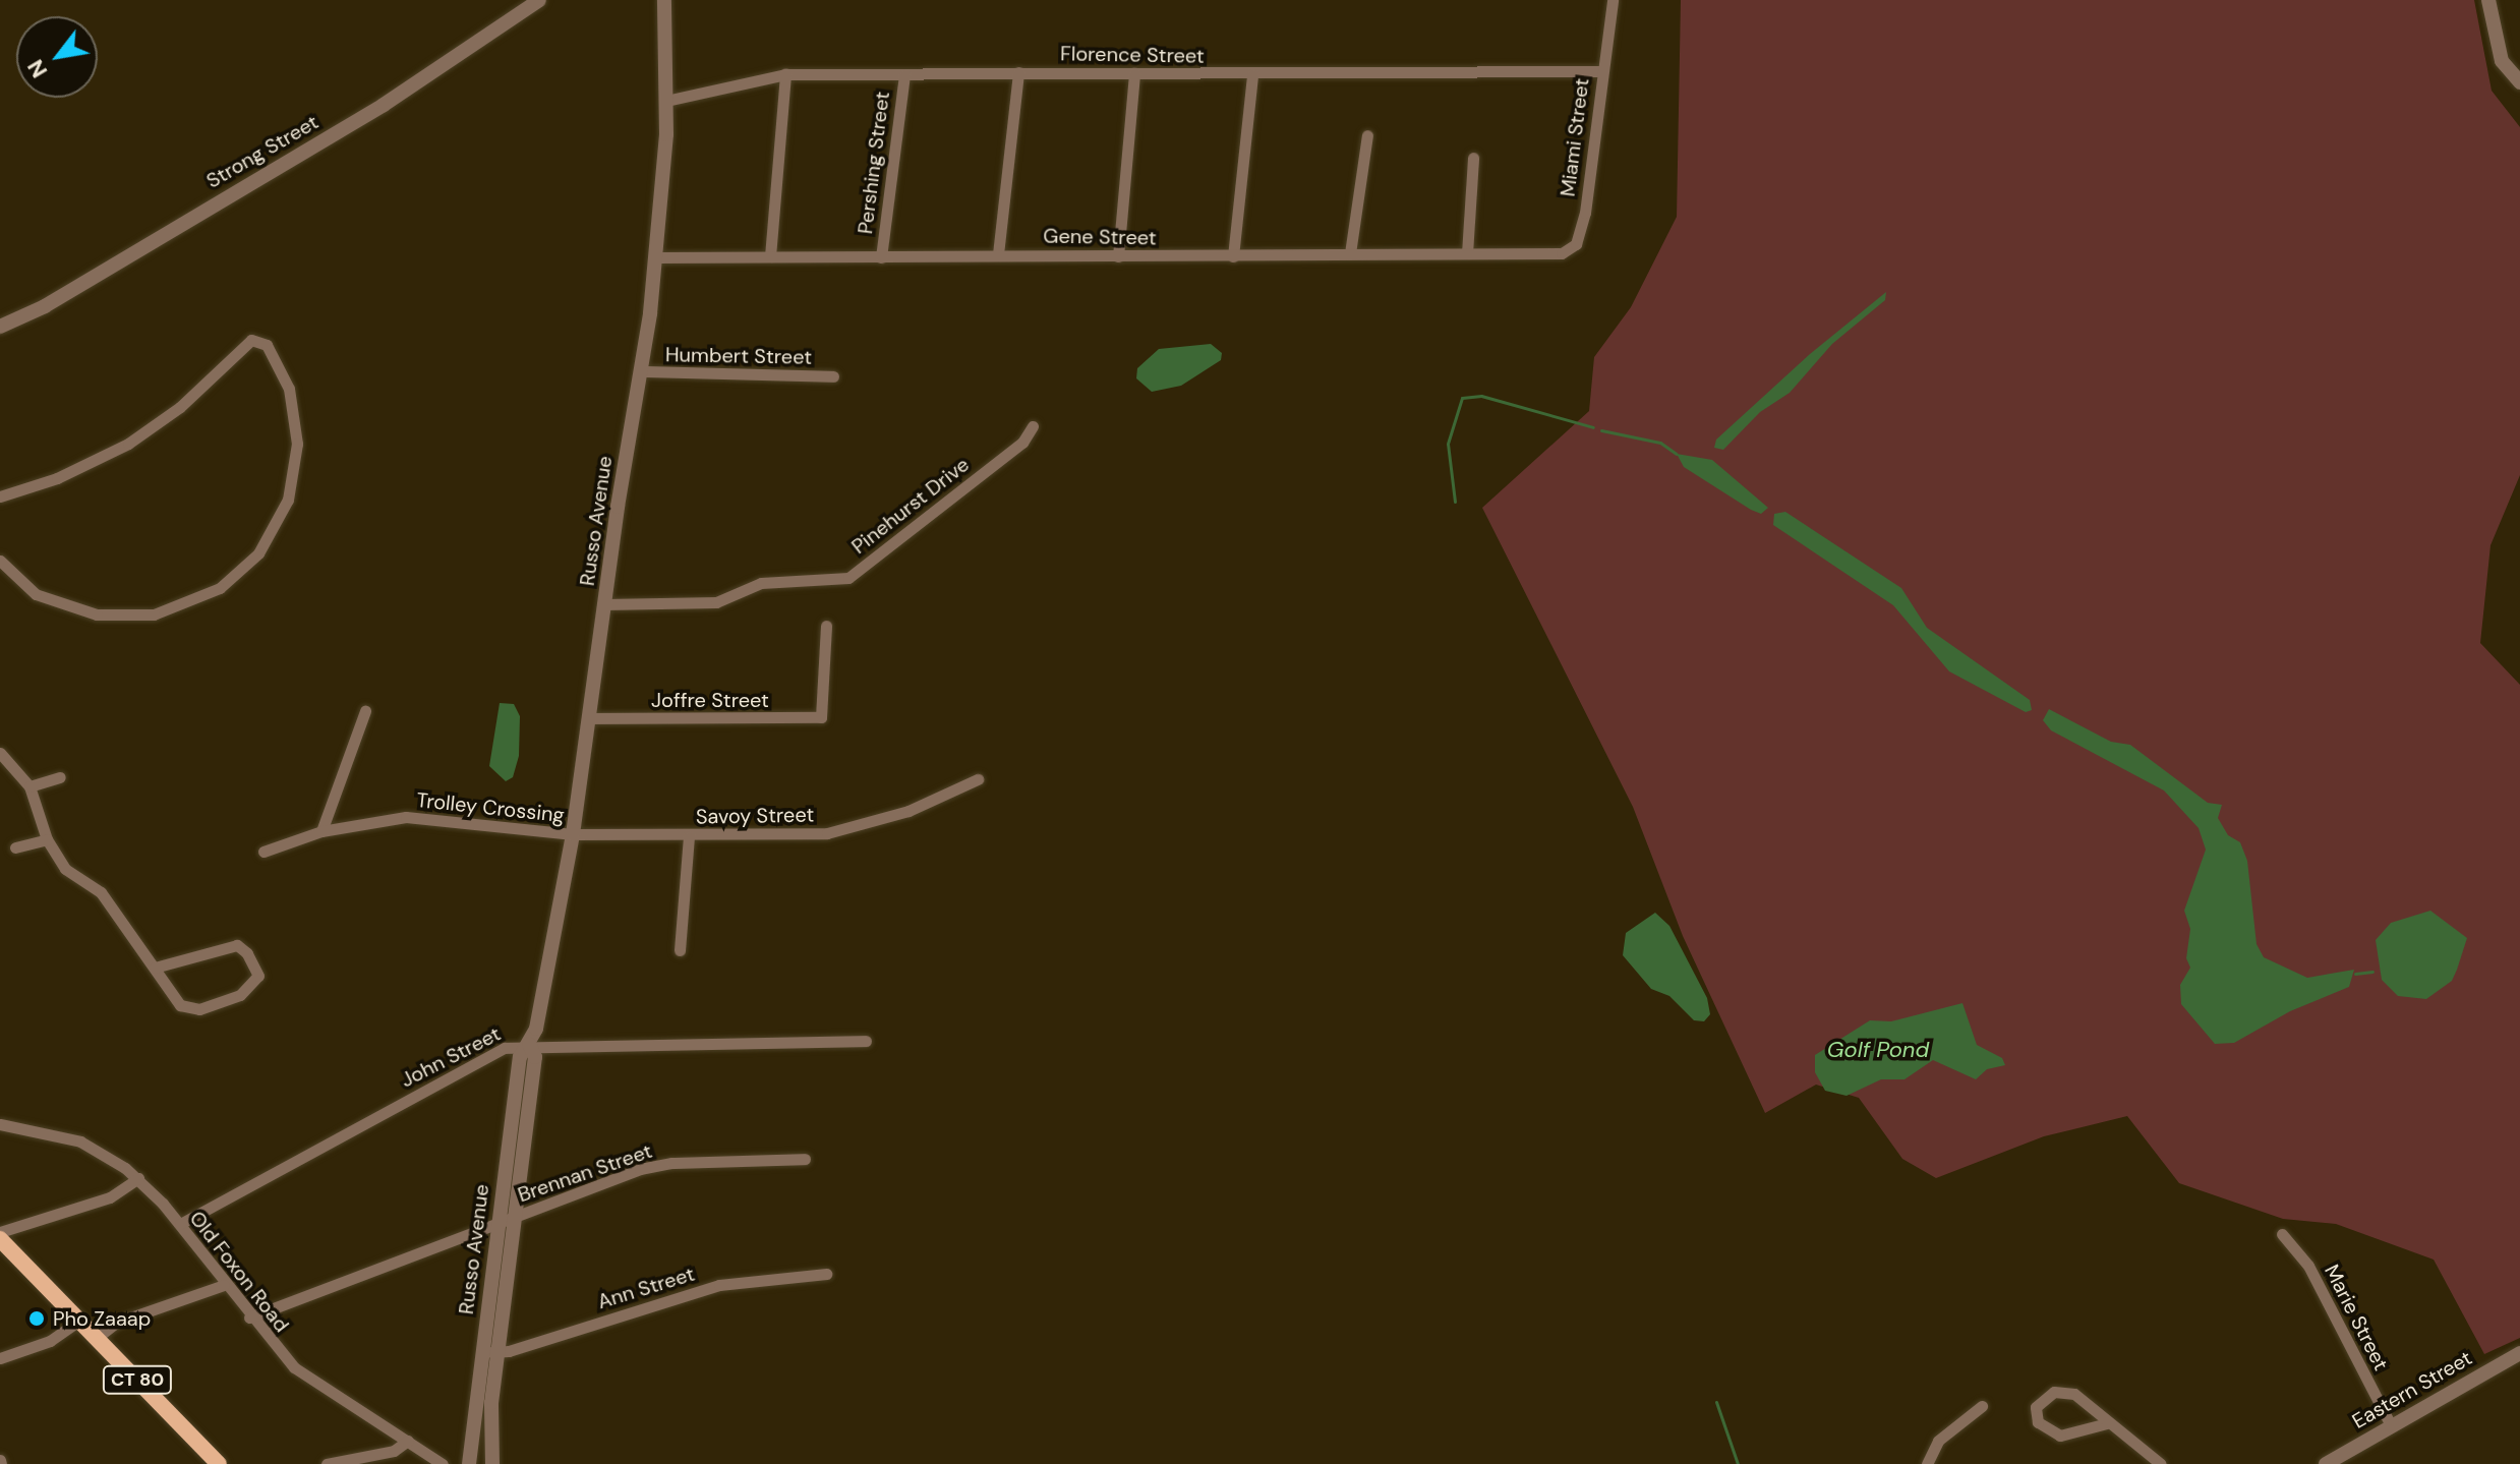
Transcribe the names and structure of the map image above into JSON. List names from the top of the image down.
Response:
{
  "streets": {
    "main road": ["CT 80"],
    "street": [
      "Florence Street",
      "Miami Street",
      "Strong Street",
      "Pershing Street",
      "Gene Street",
      "Humbert Street",
      "Pinehurst Drive",
      "Russo Avenue",
      "Joffre Street",
      "Trolley Crossing",
      "Savoy Street",
      "John Street",
      "Brennan Street",
      "Old Foxon Road",
      "Ann Street",
      "Marie Street",
      "Eastern Street"
    ]
  },
  "crossings": [
    ["Florence Street", "Miami Street"],
    ["Florence Street", "Pershing Street"],
    ["Florence Street", "Russo Avenue"],
    ["Miami Street", "Gene Street"],
    ["Pershing Street", "Gene Street"],
    ["Gene Street", "Russo Avenue"],
    ["Humbert Street", "Russo Avenue"],
    ["Pinehurst Drive", "Russo Avenue"],
    ["Russo Avenue", "Joffre Street"],
    ["Russo Avenue", "Trolley Crossing"],
    ["Russo Avenue", "Savoy Street"],
    ["Russo Avenue", "John Street"],
    ["Russo Avenue", "Brennan Street"],
    ["Russo Avenue", "Ann Street"],
    ["Trolley Crossing", "Savoy Street"],
    ["John Street", "Old Foxon Road"],
    ["Brennan Street", "Old Foxon Road"],
    ["Marie Street", "Eastern Street"]
  ],
  "water": ["Golf Pond"],
  "places": ["Pho Zaaap"],
  "north": "bottom left"
}
